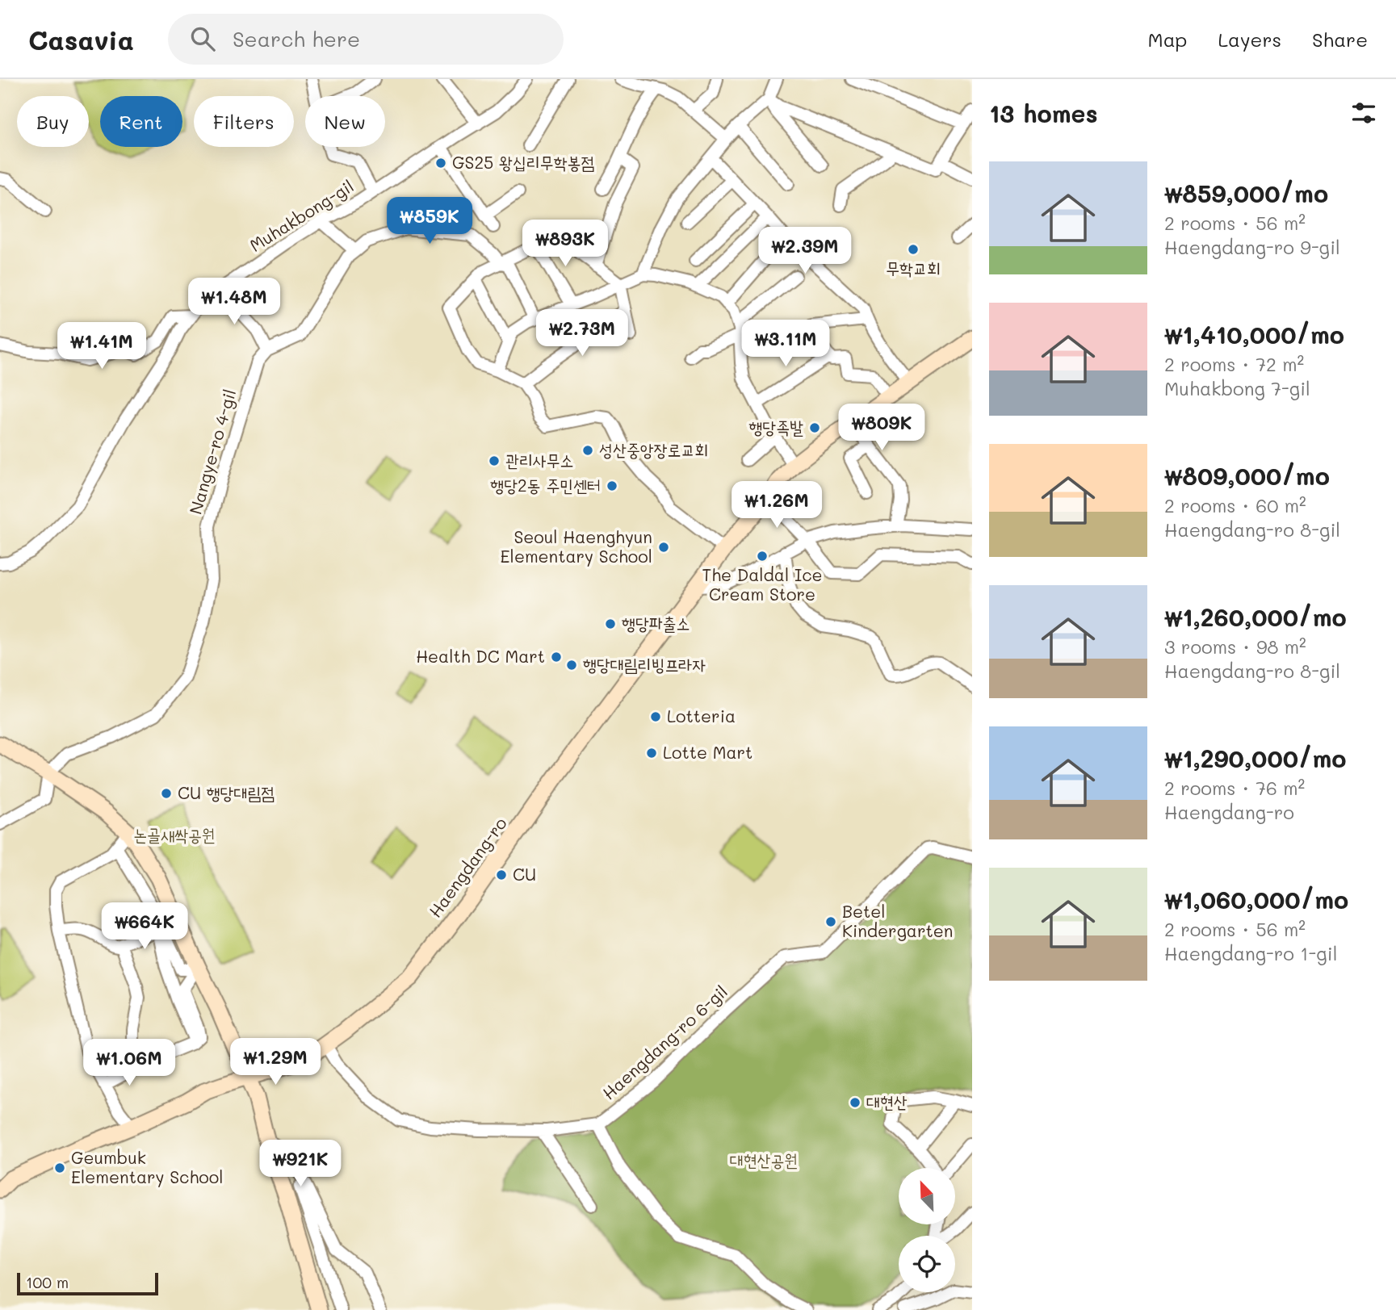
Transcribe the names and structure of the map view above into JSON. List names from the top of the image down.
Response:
{
  "streets": {
    "main road": ["Haengdang-ro"],
    "street": ["Muhakbong-gil", "Nangye-ro 4-gil", "Haengdang-ro 6-gil"]
  },
  "crossings": [
    ["Haengdang-ro", "Haengdang-ro 6-gil"]
  ],
  "parks": ["논골새싹공원", "대현산공원"],
  "places": [
    "GS25 왕십리무학봉점",
    "무학교회",
    "행당족발",
    "성산중앙장로교회",
    "관리사무소",
    "행당2동 주민센터",
    "Seoul Haenghyun Elementary School",
    "The Daldal Ice Cream Store",
    "행당파출소",
    "Health DC Mart",
    "행당대림리빙프라자",
    "Lotteria",
    "Lotte Mart",
    "CU 행당대림점",
    "CU",
    "Betel Kindergarten",
    "대현산",
    "Geumbuk Elementary School"
  ],
  "scale_bar": "100 m",
  "north": "top left",
  "page": {
    "header": "Casavia",
    "search": "Search here",
    "nav": ["Map", "Layers", "Share"],
    "heading": "13 homes",
    "chip": [
      "Buy",
      "Rent",
      "Filters",
      "New"
    ],
    "list": [
      {
        "name": "₩859,000/mo",
        "note": "2 rooms · 56 m² · Haengdang-ro 9-gil"
      },
      {
        "name": "₩1,410,000/mo",
        "note": "2 rooms · 72 m² · Muhakbong 7-gil"
      },
      {
        "name": "₩809,000/mo",
        "note": "2 rooms · 60 m² · Haengdang-ro 8-gil"
      },
      {
        "name": "₩1,260,000/mo",
        "note": "3 rooms · 98 m² · Haengdang-ro 8-gil"
      },
      {
        "name": "₩1,290,000/mo",
        "note": "2 rooms · 76 m² · Haengdang-ro"
      },
      {
        "name": "₩1,060,000/mo",
        "note": "2 rooms · 56 m² · Haengdang-ro 1-gil"
      }
    ],
    "price": [
      "₩859K",
      "₩893K",
      "₩2.39M",
      "₩1.48M",
      "₩2.73M",
      "₩3.11M",
      "₩1.41M",
      "₩809K",
      "₩1.26M",
      "₩664K",
      "₩1.29M",
      "₩1.06M",
      "₩921K"
    ],
    "scale": "100 m"
  }
}
